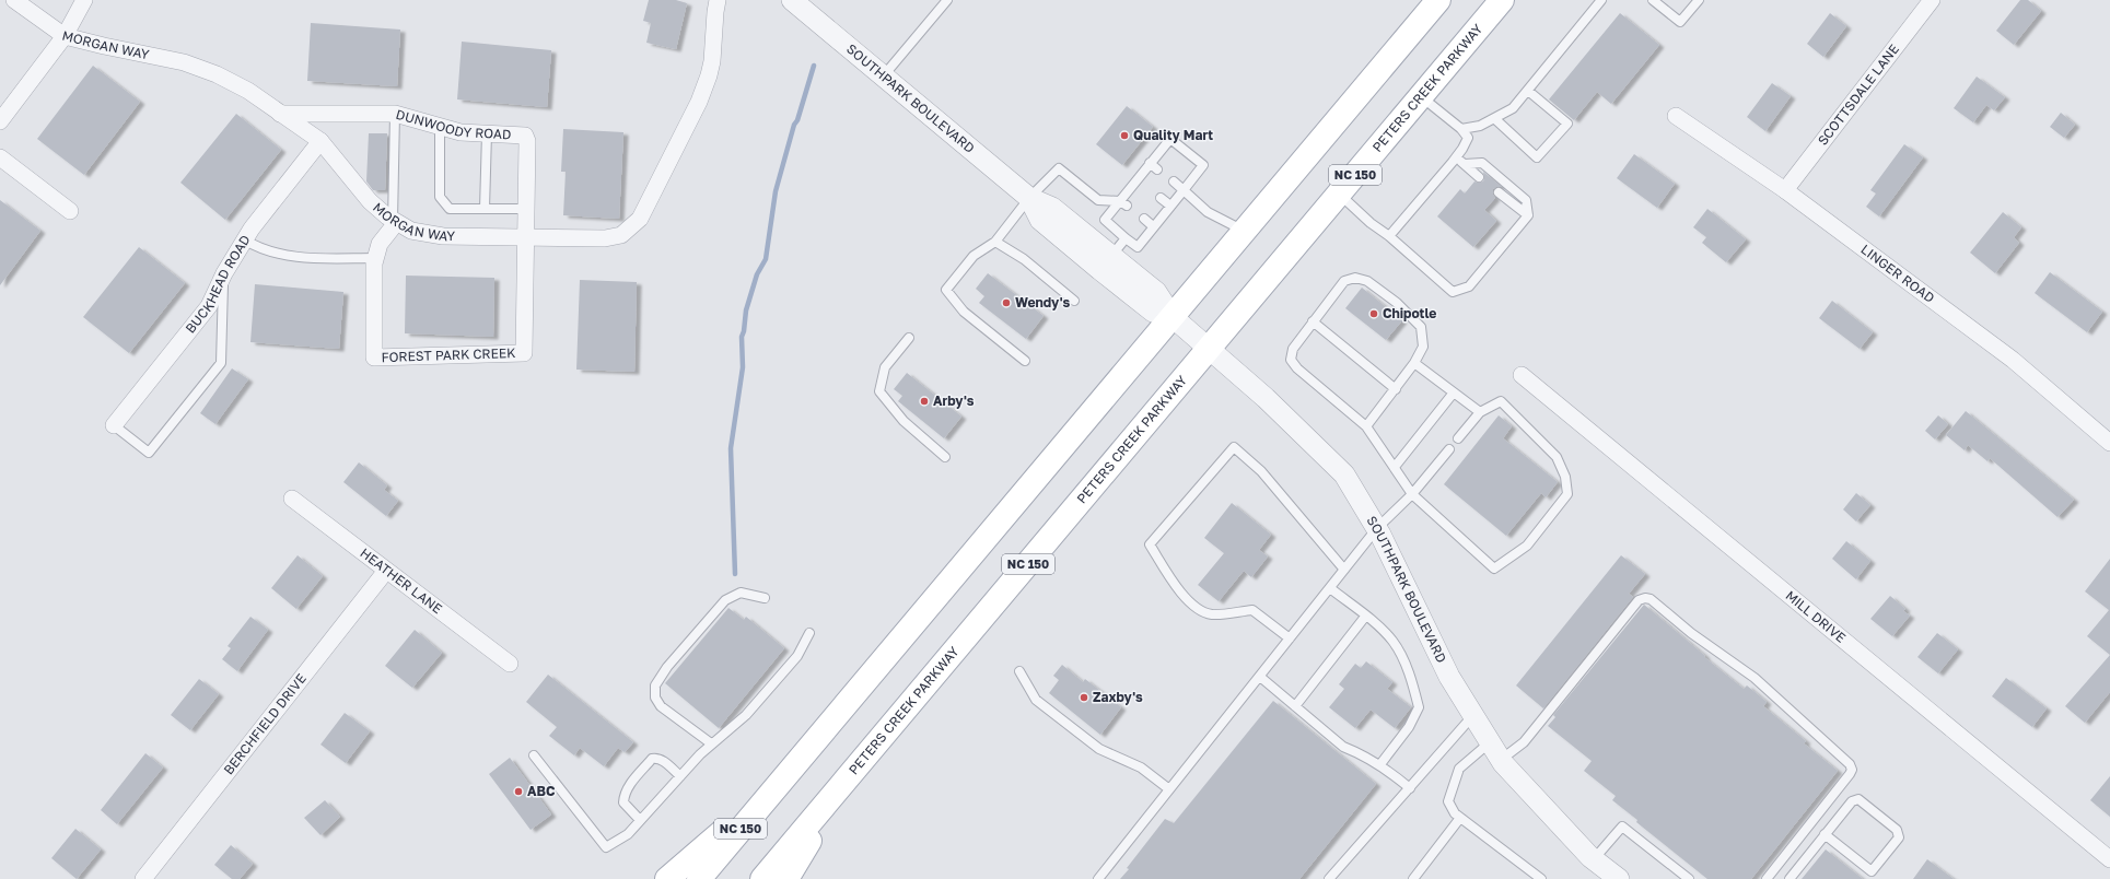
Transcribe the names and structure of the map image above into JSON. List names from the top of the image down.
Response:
{
  "streets": {
    "main road": ["PETERS CREEK PARKWAY", "NC 150"],
    "street": [
      "MORGAN WAY",
      "SCOTTSDALE LANE",
      "SOUTHPARK BOULEVARD",
      "DUNWOODY ROAD",
      "LINGER ROAD",
      "BUCKHEAD ROAD",
      "FOREST PARK CREEK",
      "HEATHER LANE",
      "MILL DRIVE",
      "BERCHFIELD DRIVE"
    ]
  },
  "crossings": [
    ["MORGAN WAY", "DUNWOODY ROAD"],
    ["MORGAN WAY", "BUCKHEAD ROAD"],
    ["MORGAN WAY", "FOREST PARK CREEK"],
    ["PETERS CREEK PARKWAY", "SOUTHPARK BOULEVARD"],
    ["SCOTTSDALE LANE", "LINGER ROAD"],
    ["SOUTHPARK BOULEVARD", "NC 150"],
    ["DUNWOODY ROAD", "FOREST PARK CREEK"],
    ["HEATHER LANE", "BERCHFIELD DRIVE"]
  ],
  "places": [
    "Quality Mart",
    "Wendy's",
    "Chipotle",
    "Arby's",
    "Zaxby's",
    "ABC"
  ]
}
